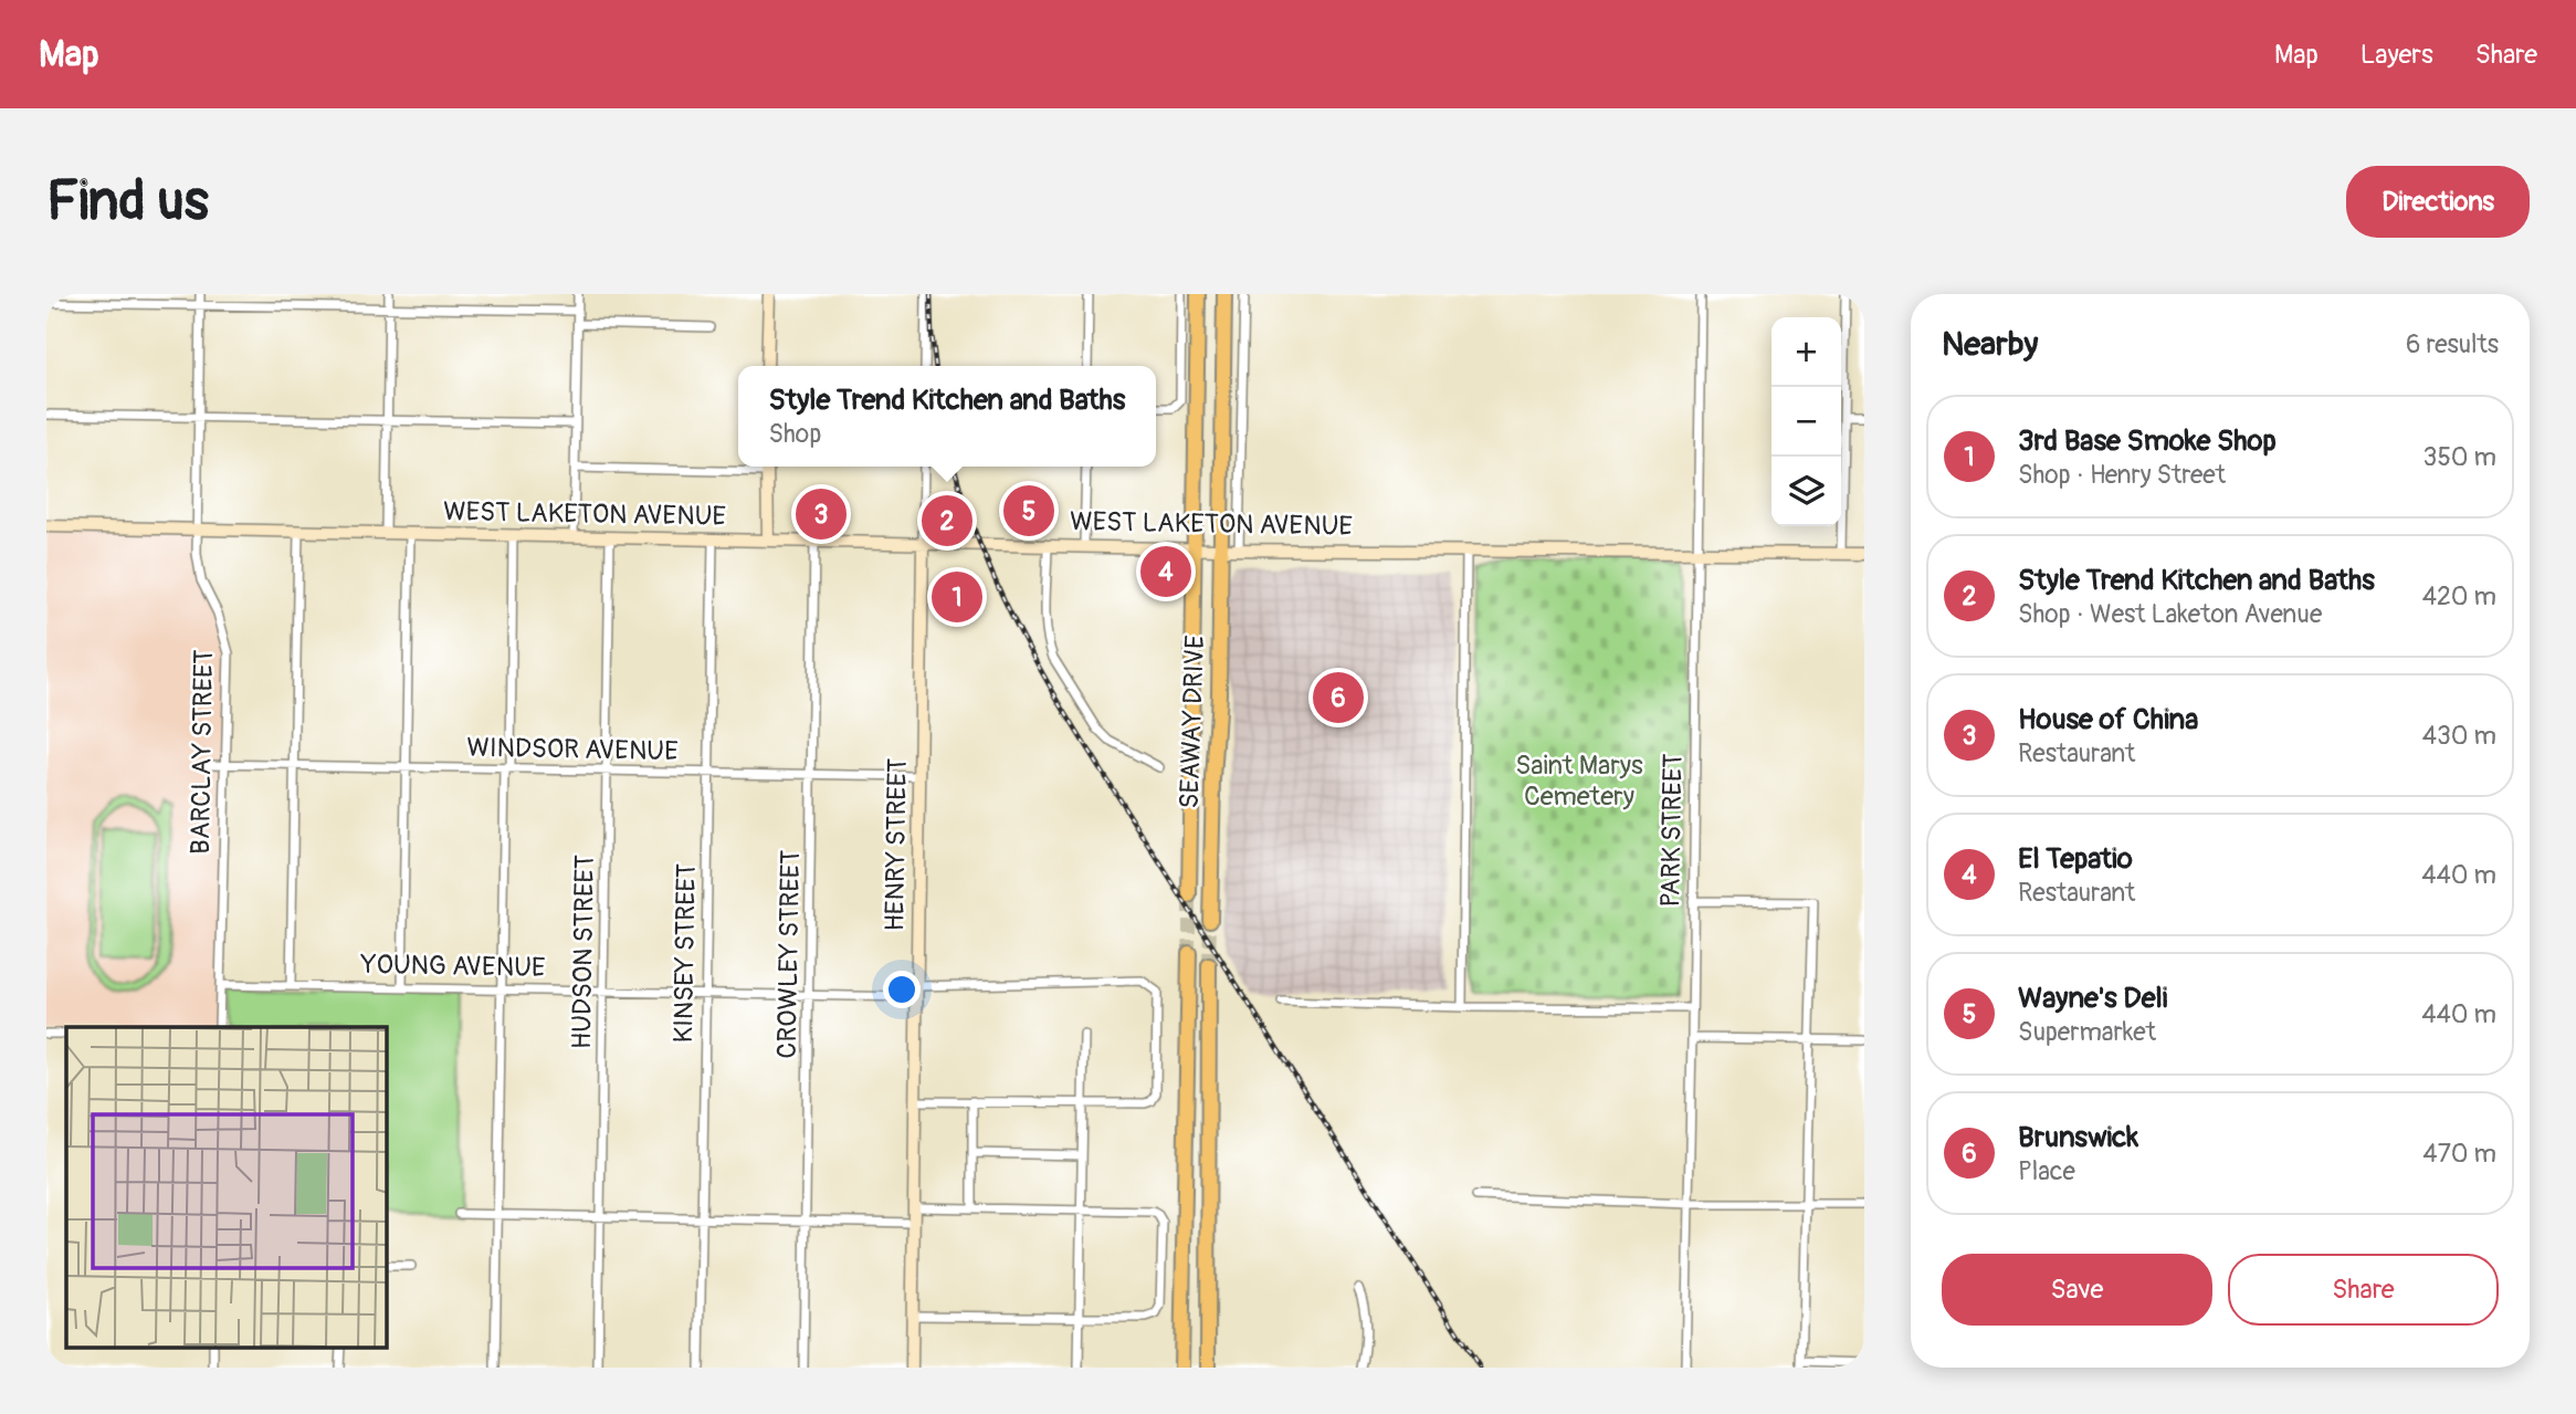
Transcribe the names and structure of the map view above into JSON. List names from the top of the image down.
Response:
{
  "streets": {
    "highway": ["SEAWAY DRIVE"],
    "main road": ["WEST LAKETON AVENUE", "HENRY STREET"],
    "street": [
      "WINDSOR AVENUE",
      "BARCLAY STREET",
      "PARK STREET",
      "HUDSON STREET",
      "KINSEY STREET",
      "CROWLEY STREET",
      "YOUNG AVENUE"
    ]
  },
  "crossings": [
    ["WEST LAKETON AVENUE", "SEAWAY DRIVE"],
    ["WEST LAKETON AVENUE", "BARCLAY STREET"],
    ["WEST LAKETON AVENUE", "PARK STREET"],
    ["WEST LAKETON AVENUE", "HENRY STREET"],
    ["WEST LAKETON AVENUE", "HUDSON STREET"],
    ["WEST LAKETON AVENUE", "KINSEY STREET"],
    ["WEST LAKETON AVENUE", "CROWLEY STREET"],
    ["WINDSOR AVENUE", "BARCLAY STREET"],
    ["WINDSOR AVENUE", "HENRY STREET"],
    ["WINDSOR AVENUE", "HUDSON STREET"],
    ["WINDSOR AVENUE", "KINSEY STREET"],
    ["WINDSOR AVENUE", "CROWLEY STREET"],
    ["BARCLAY STREET", "YOUNG AVENUE"],
    ["HENRY STREET", "YOUNG AVENUE"],
    ["HUDSON STREET", "YOUNG AVENUE"],
    ["KINSEY STREET", "YOUNG AVENUE"],
    ["CROWLEY STREET", "YOUNG AVENUE"]
  ],
  "parks": ["Saint Marys Cemetery"],
  "page": {
    "header": "Map",
    "nav": ["Map", "Layers", "Share"],
    "buttons": [
      "Directions",
      ["Save", "Share"]
    ],
    "title": "Find us",
    "heading": ["Nearby", "6 results"],
    "map_buttons": ["+", "−"],
    "popup": ["Style Trend Kitchen and Baths", "Shop"],
    "list": [
      {
        "mark": "1",
        "name": "3rd Base Smoke Shop",
        "note": "Shop · Henry Street",
        "value": "350 m"
      },
      {
        "mark": "2",
        "name": "Style Trend Kitchen and Baths",
        "note": "Shop · West Laketon Avenue",
        "value": "420 m"
      },
      {
        "mark": "3",
        "name": "House of China",
        "note": "Restaurant",
        "value": "430 m"
      },
      {
        "mark": "4",
        "name": "El Tepatio",
        "note": "Restaurant",
        "value": "440 m"
      },
      {
        "mark": "5",
        "name": "Wayne's Deli",
        "note": "Supermarket",
        "value": "440 m"
      },
      {
        "mark": "6",
        "name": "Brunswick",
        "note": "Place",
        "value": "470 m"
      }
    ],
    "pins": [
      "5",
      "3",
      "2",
      "4",
      "1",
      "6"
    ]
  }
}
